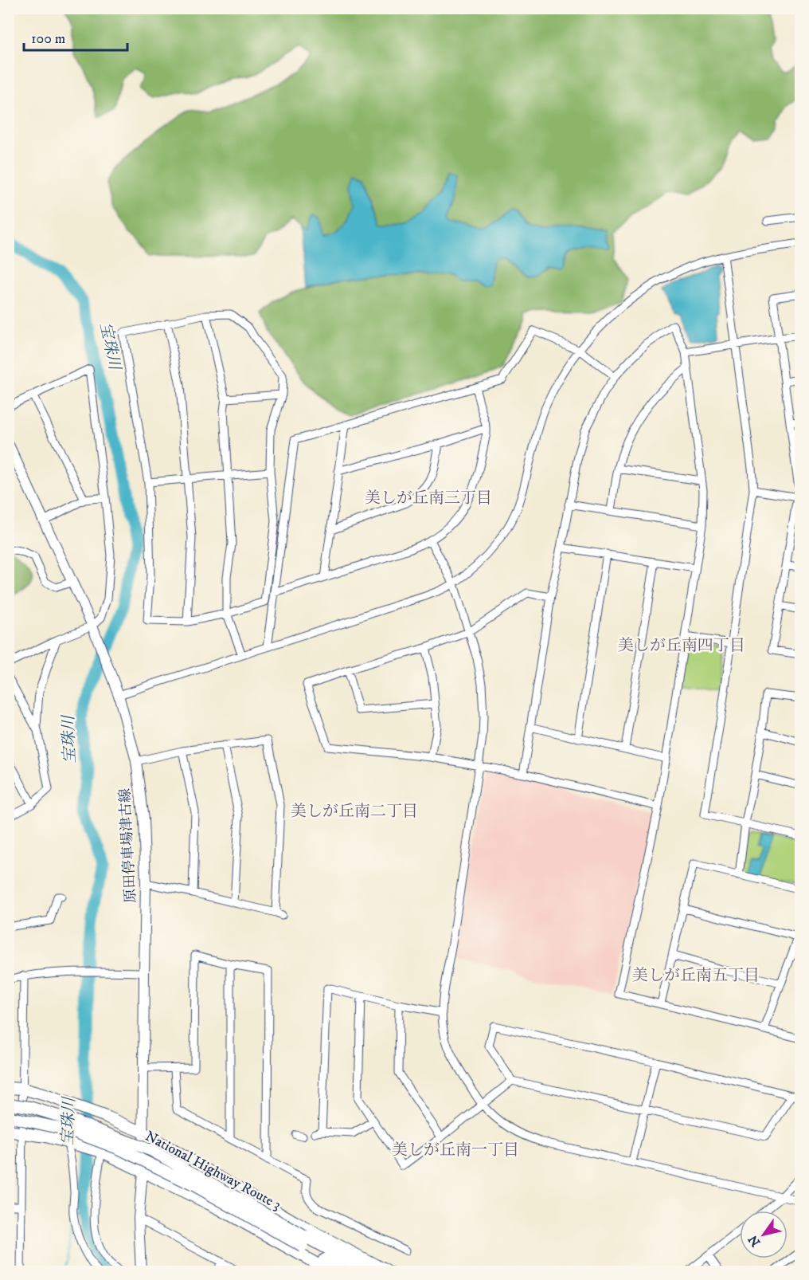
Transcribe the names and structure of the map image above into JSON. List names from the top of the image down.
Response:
{
  "streets": {
    "highway": ["National Highway Route 3"],
    "main road": ["原田停車場津古線"]
  },
  "districts": [
    "美しが丘南三丁目",
    "美しが丘南四丁目",
    "美しが丘南二丁目",
    "美しが丘南五丁目",
    "美しが丘南一丁目"
  ],
  "water": ["宝珠川"],
  "scale_bar": "100 m",
  "north": "bottom left"
}
